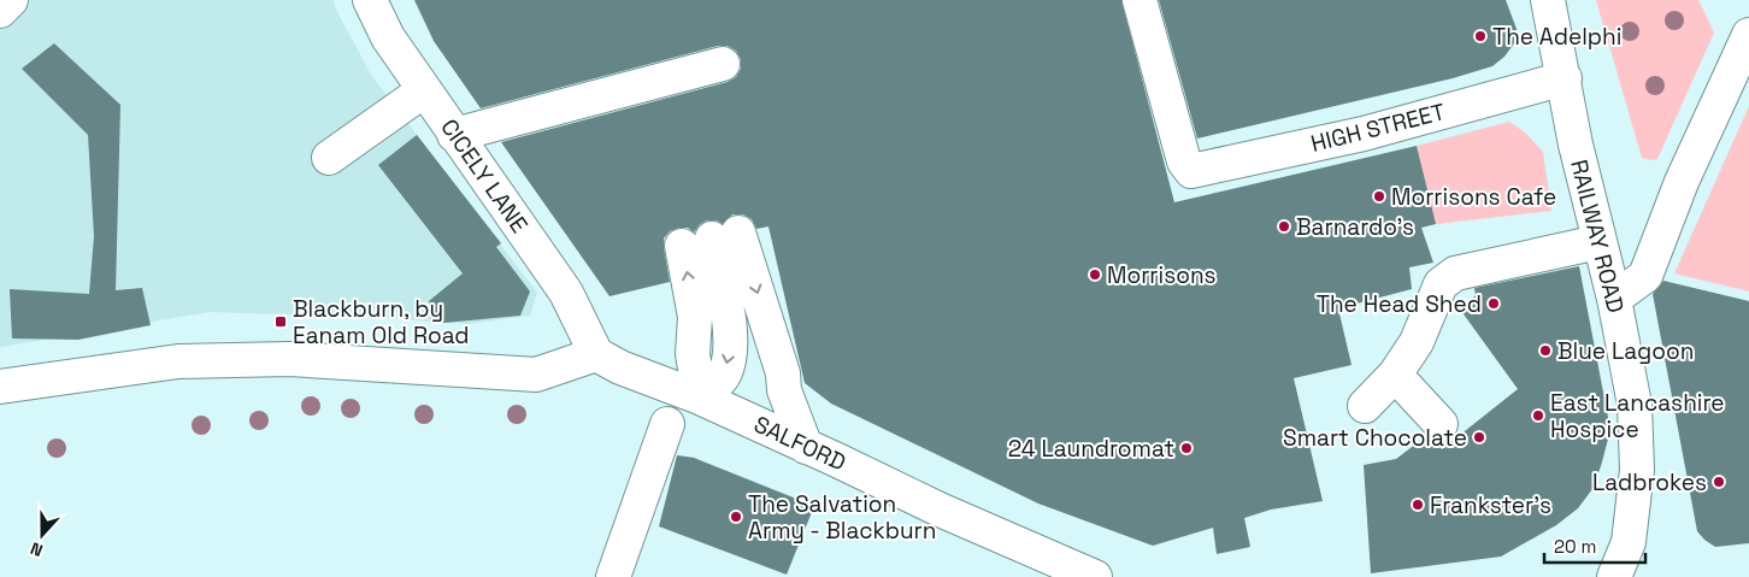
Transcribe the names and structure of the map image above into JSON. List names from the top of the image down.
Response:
{
  "streets": {
    "street": [
      "HIGH STREET",
      "CICELY LANE",
      "RAILWAY ROAD",
      "SALFORD"
    ]
  },
  "crossings": [
    ["HIGH STREET", "RAILWAY ROAD"],
    ["CICELY LANE", "SALFORD"]
  ],
  "places": {
    "other": [
      "The Adelphi",
      "Morrisons Cafe",
      "Barnardo's",
      "Morrisons",
      "The Head Shed",
      "Blue Lagoon",
      "East Lancashire Hospice",
      "Smart Chocolate",
      "24 Laundromat",
      "Ladbrokes",
      "Frankster's",
      "The Salvation Army - Blackburn"
    ],
    "transit": ["Blackburn, by Eanam Old Road"]
  },
  "scale_bar": "20 m",
  "north": "bottom"
}
